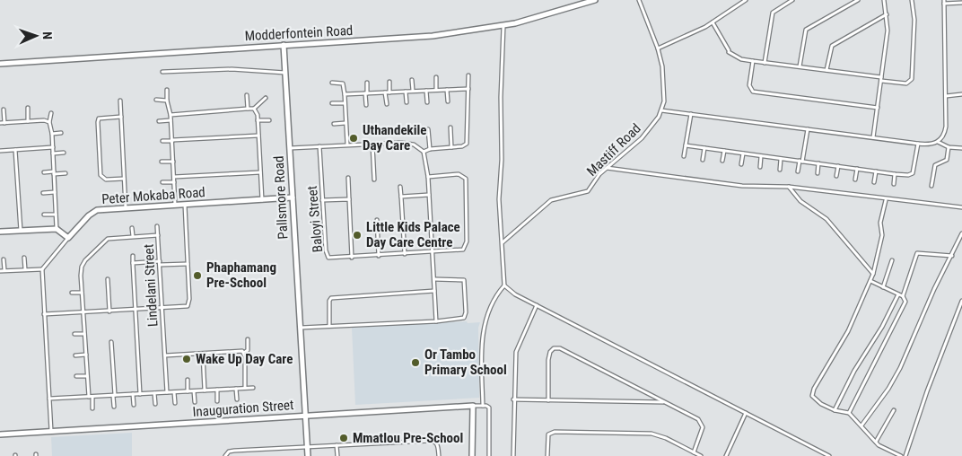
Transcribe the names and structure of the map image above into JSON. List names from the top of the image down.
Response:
{
  "streets": {
    "street": [
      "Modderfontein Road",
      "Mastiff Road",
      "Peter Mokaba Road",
      "Pallsmore Road",
      "Baloyi Street",
      "Lindelani Street",
      "Inauguration Street"
    ]
  },
  "crossings": [
    ["Modderfontein Road", "Pallsmore Road"],
    ["Peter Mokaba Road", "Pallsmore Road"],
    ["Pallsmore Road", "Inauguration Street"]
  ],
  "places": [
    "Uthandekile Day Care",
    "Little Kids Palace Day Care Centre",
    "Phaphamang Pre-School",
    "Wake Up Day Care",
    "Or Tambo Primary School",
    "Mmatlou Pre-School"
  ],
  "north": "right"
}
